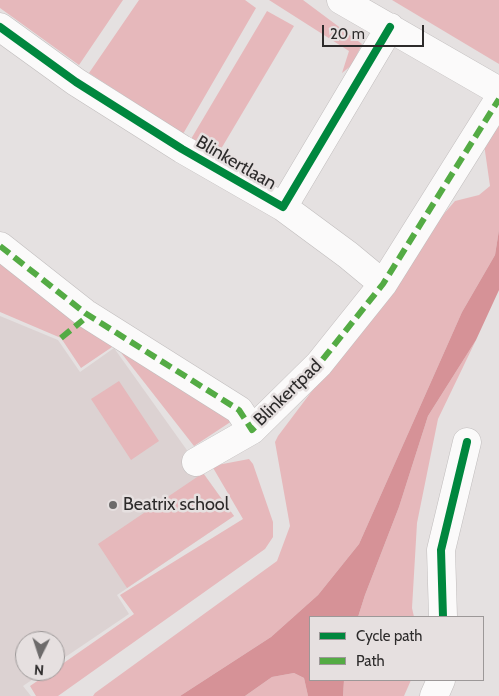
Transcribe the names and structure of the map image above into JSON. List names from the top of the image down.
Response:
{
  "streets": {
    "street": ["Blinkertlaan", "Blinkertpad"]
  },
  "places": ["Beatrix school"],
  "legend": ["Cycle path", "Path"],
  "scale_bar": "20 m",
  "north": "bottom"
}
